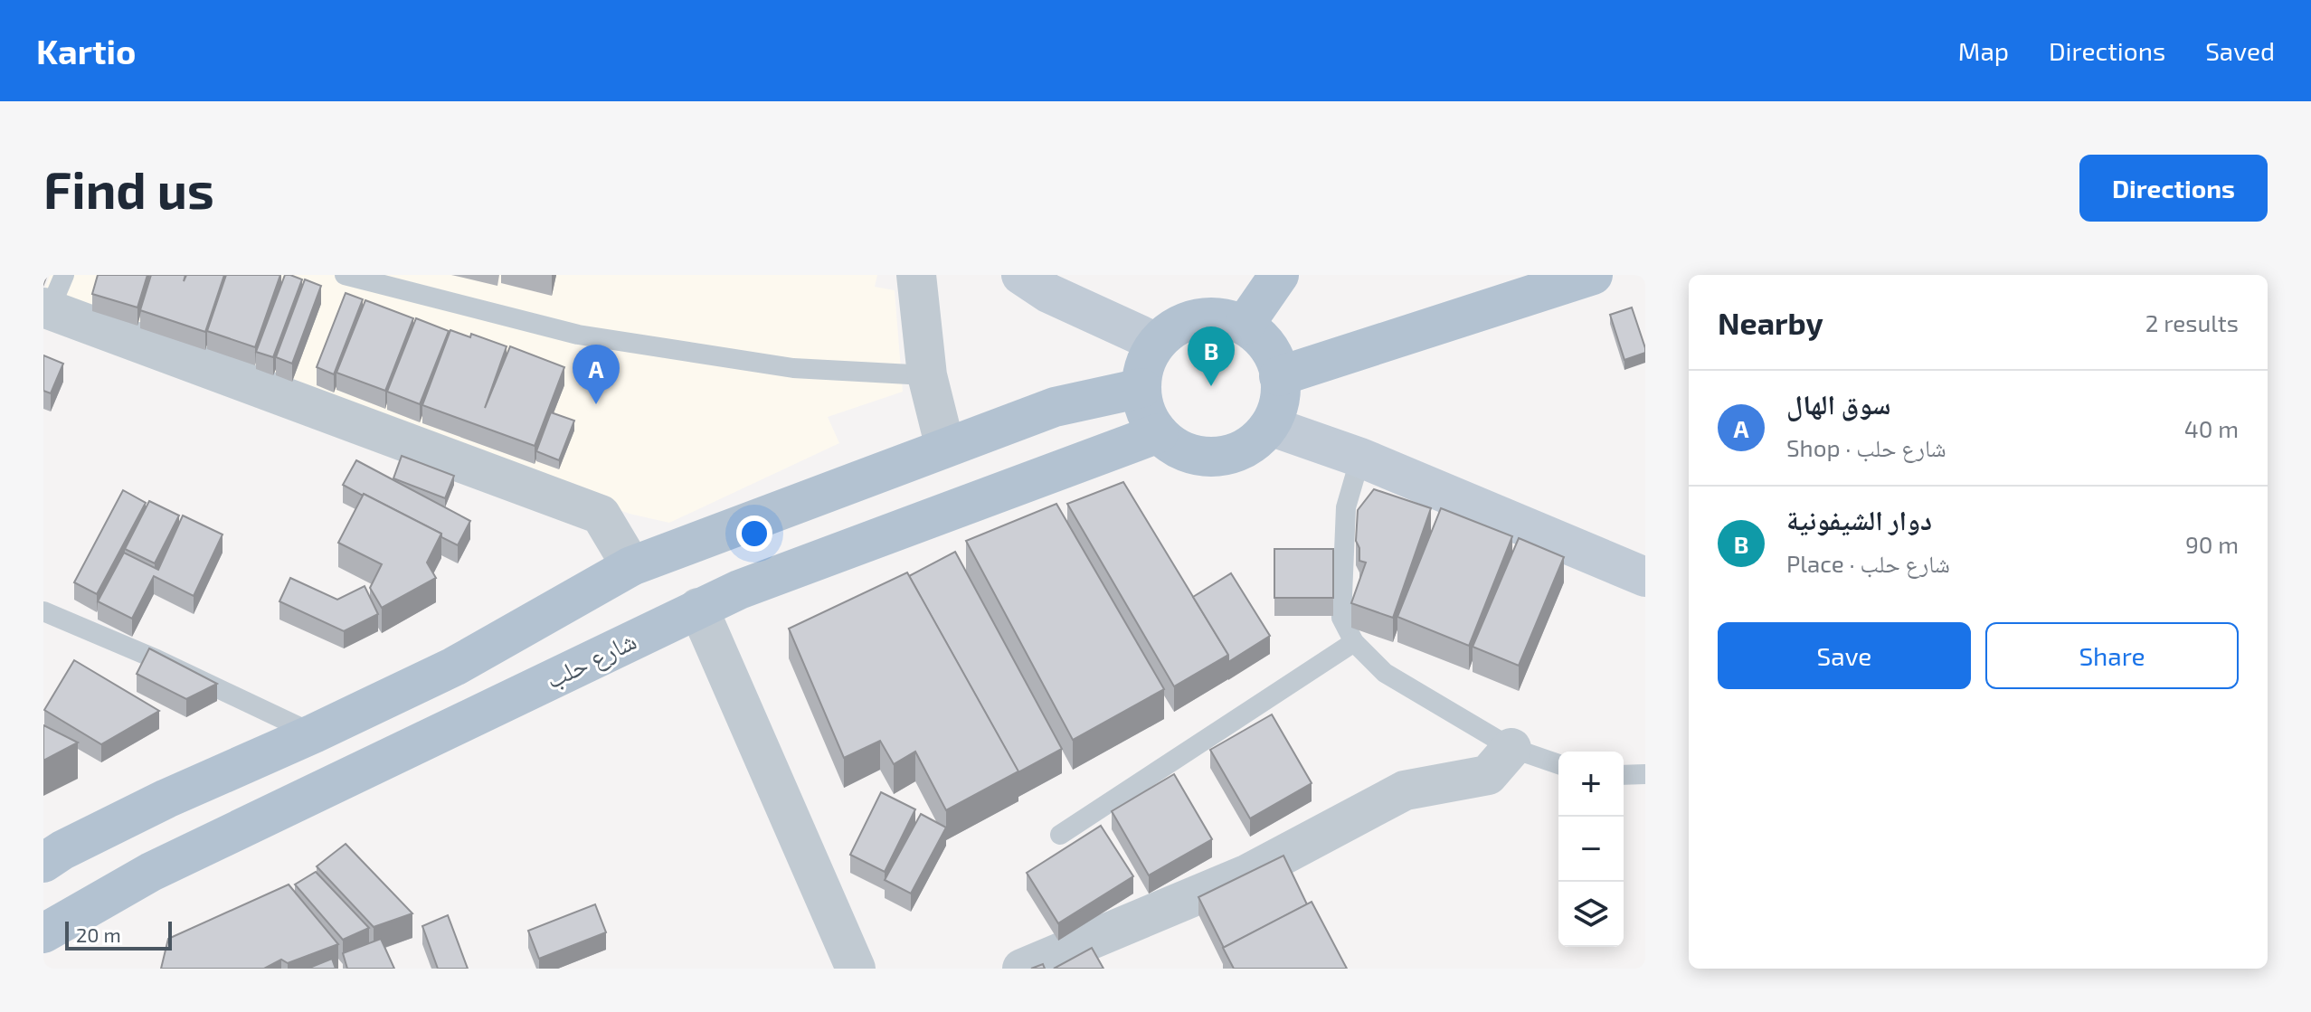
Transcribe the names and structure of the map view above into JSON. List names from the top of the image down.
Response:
{
  "streets": {
    "main road": ["شارع حلب"]
  },
  "scale_bar": "20 m",
  "page": {
    "header": "Kartio",
    "nav": ["Map", "Directions", "Saved"],
    "buttons": [
      "Directions",
      ["Save", "Share"]
    ],
    "title": "Find us",
    "heading": ["Nearby", "2 results"],
    "pins": ["B", "A"],
    "list": [
      {
        "mark": "A",
        "name": "سوق الهال",
        "note": "Shop · شارع حلب",
        "value": "40 m"
      },
      {
        "mark": "B",
        "name": "دوار الشيفونية",
        "note": "Place · شارع حلب",
        "value": "90 m"
      }
    ],
    "map_buttons": ["+", "−"],
    "scale": "20 m"
  }
}
